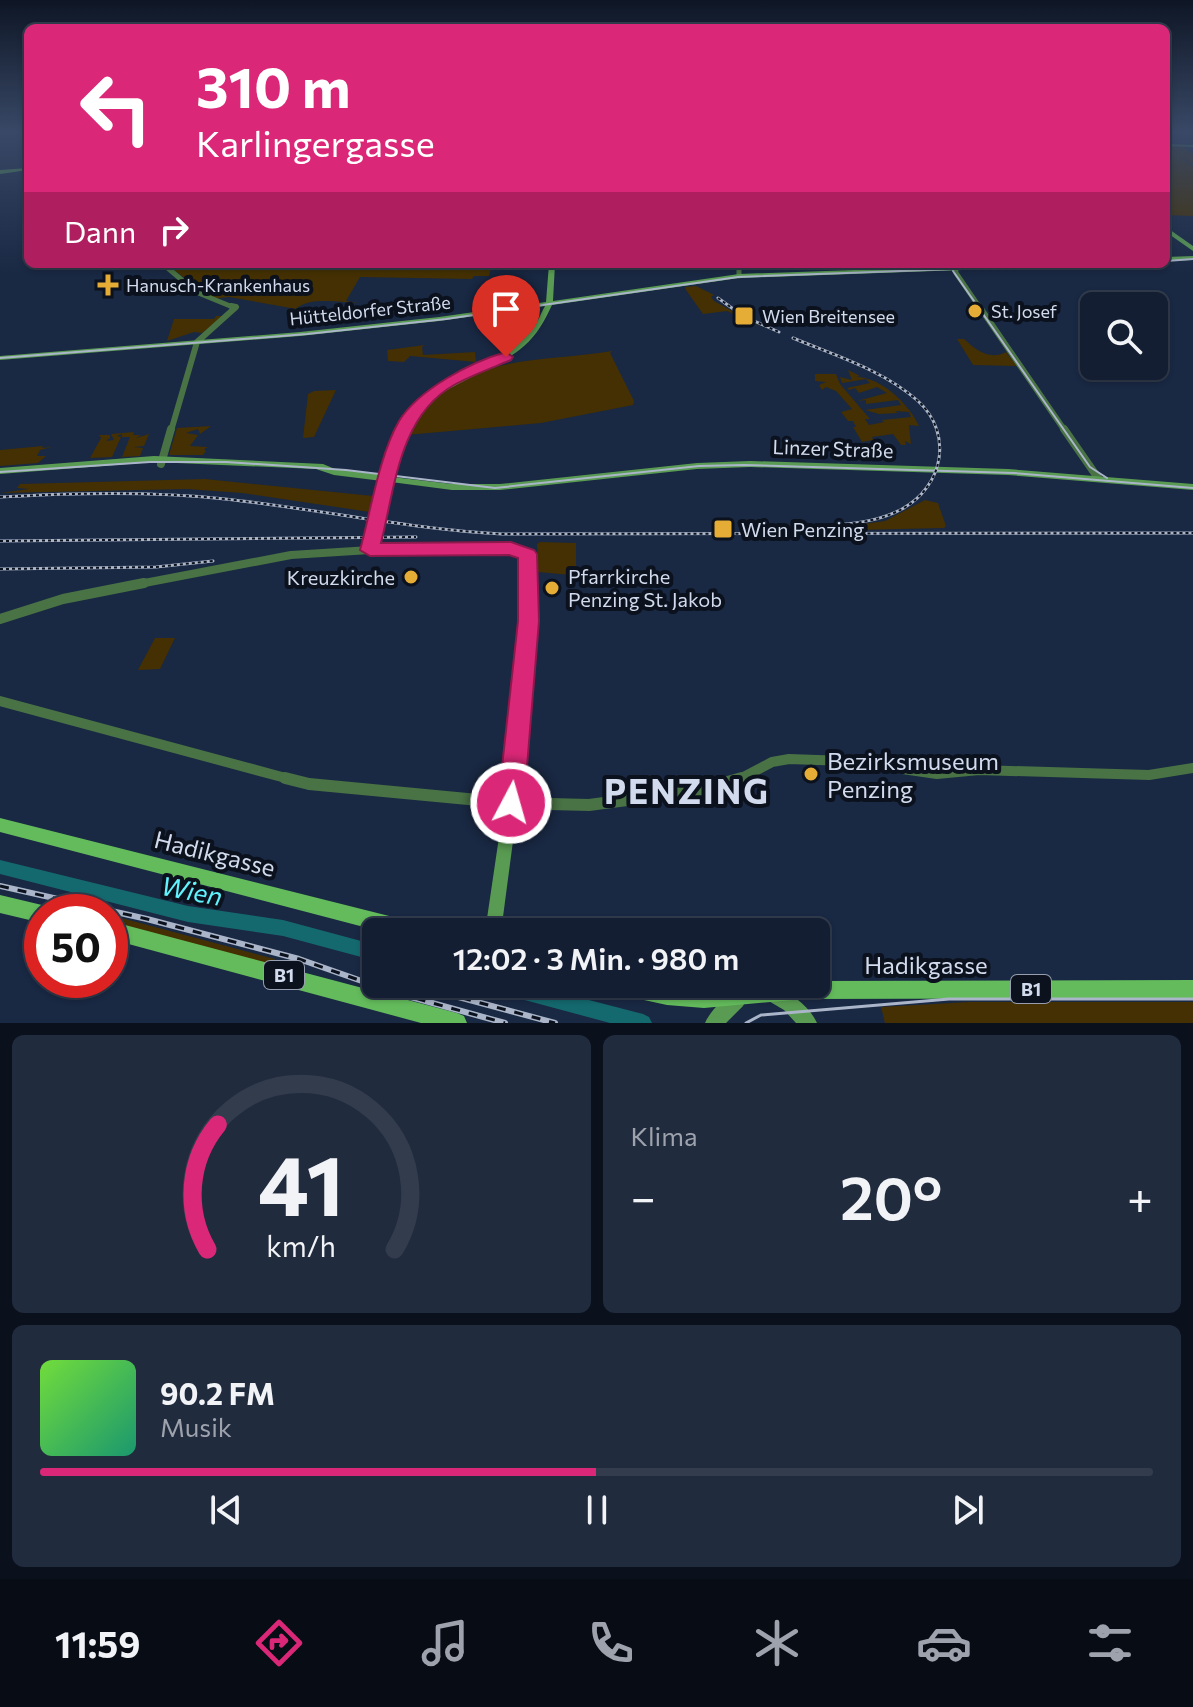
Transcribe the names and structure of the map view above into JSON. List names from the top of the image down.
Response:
{
  "streets": {
    "main road": [
      "Hütteldorfer Straße",
      "Linzer Straße",
      "Hadikgasse",
      "B1"
    ]
  },
  "districts": ["PENZING"],
  "water": ["Wien"],
  "places": {
    "health": ["Hanusch-Krankenhaus"],
    "other": [
      "St. Josef",
      "Kreuzkirche",
      "Pfarrkirche Penzing St. Jakob",
      "Bezirksmuseum Penzing"
    ],
    "transit": ["Wien Breitensee", "Wien Penzing"]
  },
  "page": {
    "turn": ["310 m", "Karlingergasse"],
    "then": "Dann",
    "limit": "50",
    "trip": "12:02 · 3 Min. · 980 m",
    "tile": "Klima",
    "heat": ["−", "20°", "+"],
    "song": ["90.2 FM", "Musik"],
    "tabs": "11:59",
    "gauge": ["41", "km/h"]
  }
}
